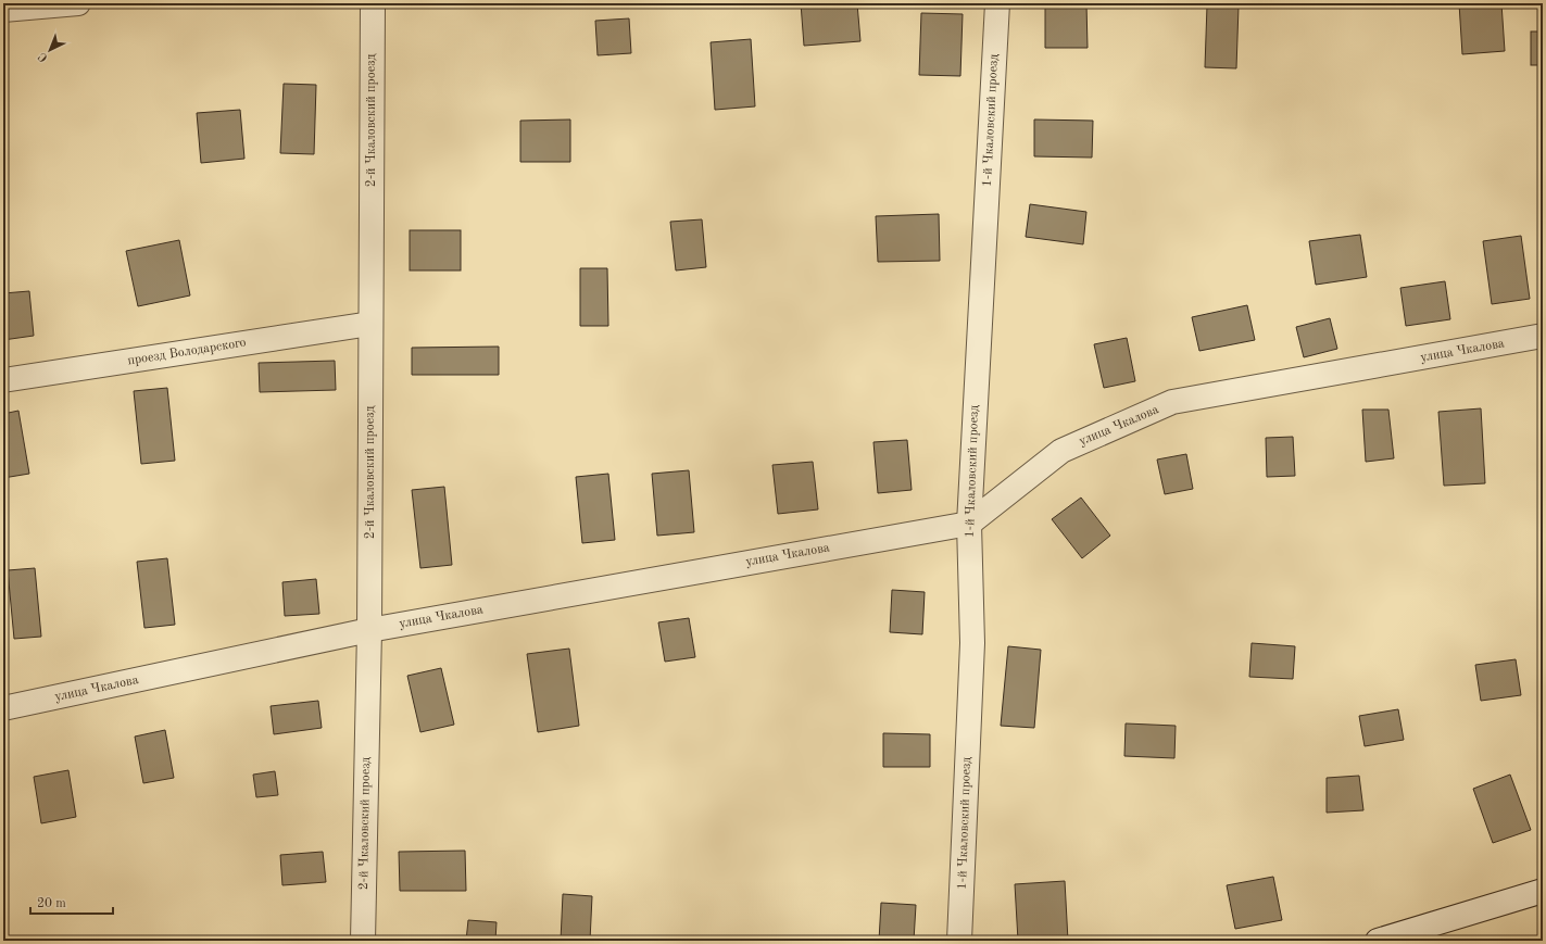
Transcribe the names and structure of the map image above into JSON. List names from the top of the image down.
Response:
{
  "streets": {
    "street": [
      "2-й Чкаловский проезд",
      "1-й Чкаловский проезд",
      "улица Чкалова",
      "проезд Володарского"
    ]
  },
  "crossings": [
    ["2-й Чкаловский проезд", "улица Чкалова"],
    ["2-й Чкаловский проезд", "проезд Володарского"],
    ["1-й Чкаловский проезд", "улица Чкалова"]
  ],
  "scale_bar": "20 m",
  "north": "bottom left"
}
